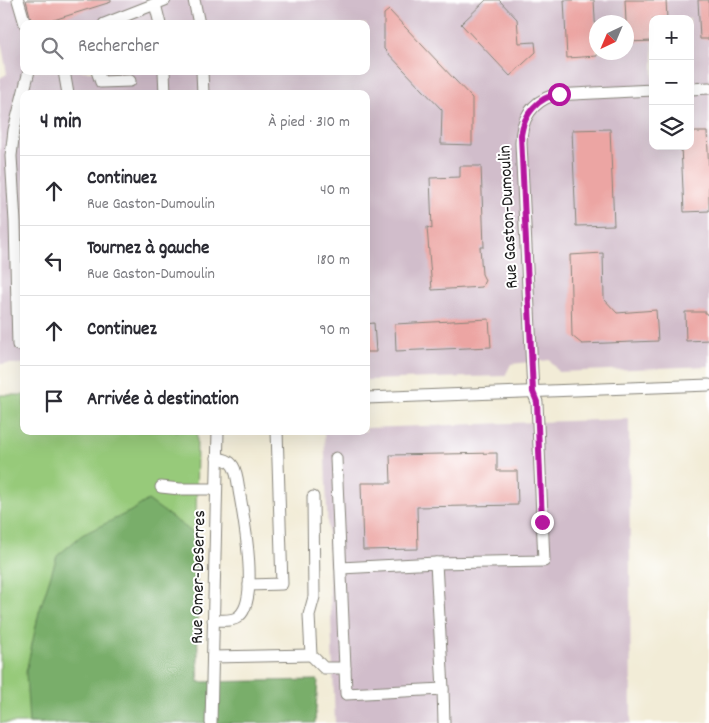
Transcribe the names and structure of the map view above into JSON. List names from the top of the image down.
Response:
{
  "streets": {
    "street": ["Rue Gaston-Dumoulin", "Rue Omer-DeSerres"]
  },
  "north": "bottom left",
  "page": {
    "map_buttons": ["+", "−"],
    "search": "Rechercher",
    "heading": ["4 min", "À pied · 310 m"],
    "list": [
      ["Continuez", "Rue Gaston-Dumoulin", "40 m"],
      ["Tournez à gauche", "Rue Gaston-Dumoulin", "180 m"],
      ["Continuez", "90 m"],
      "Arrivée à destination"
    ]
  }
}
